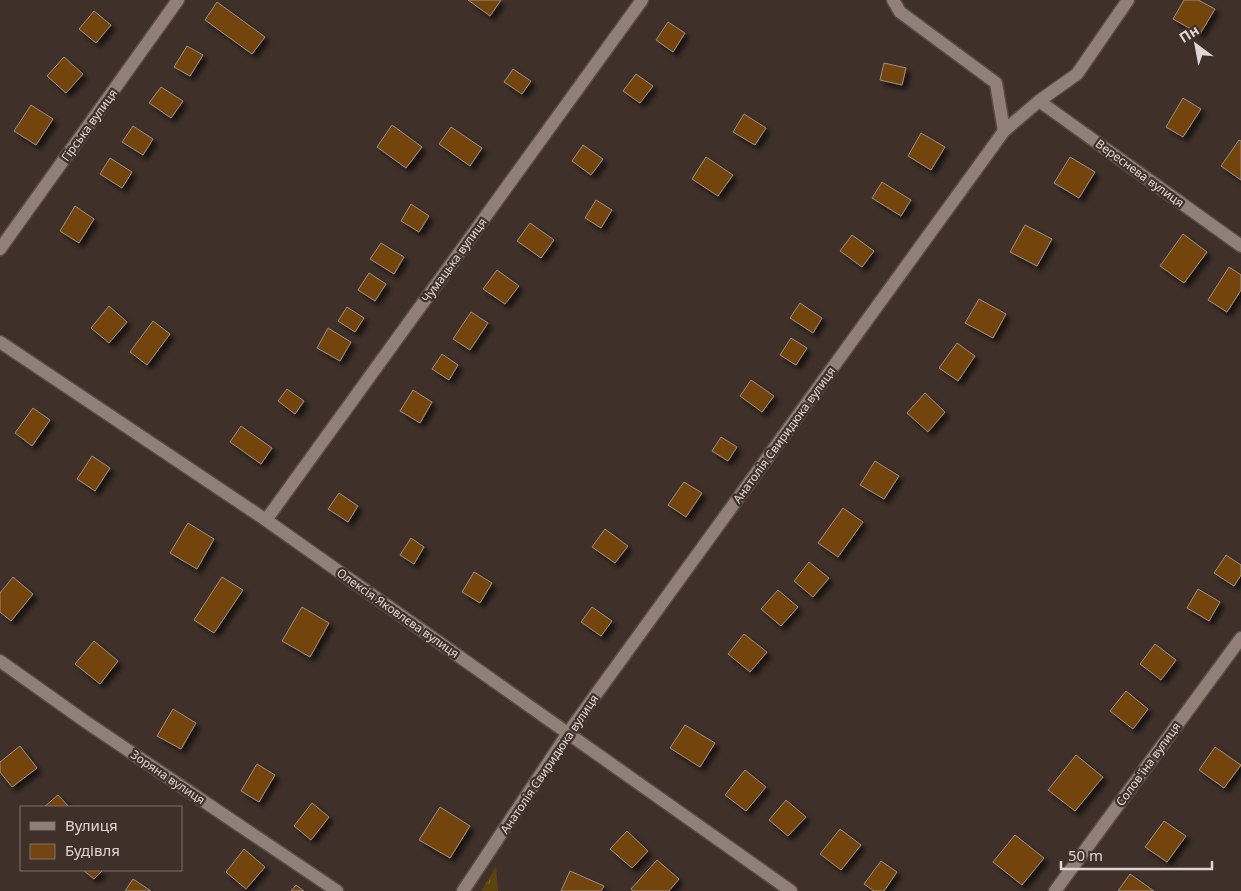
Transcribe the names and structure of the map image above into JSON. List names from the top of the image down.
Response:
{
  "streets": {
    "street": [
      "Гірська вулиця",
      "Вереснева вулиця",
      "Чумацька вулиця",
      "Анатолія Свиридюка вулиця",
      "Олексія Яковлєва вулиця",
      "Солов'їна вулиця",
      "Зоряна вулиця"
    ]
  },
  "crossings": [
    ["Вереснева вулиця", "Анатолія Свиридюка вулиця"],
    ["Чумацька вулиця", "Олексія Яковлєва вулиця"],
    ["Анатолія Свиридюка вулиця", "Олексія Яковлєва вулиця"]
  ],
  "legend": ["Вулиця", "Будівля"],
  "scale_bar": "50 m",
  "north": "top left"
}
